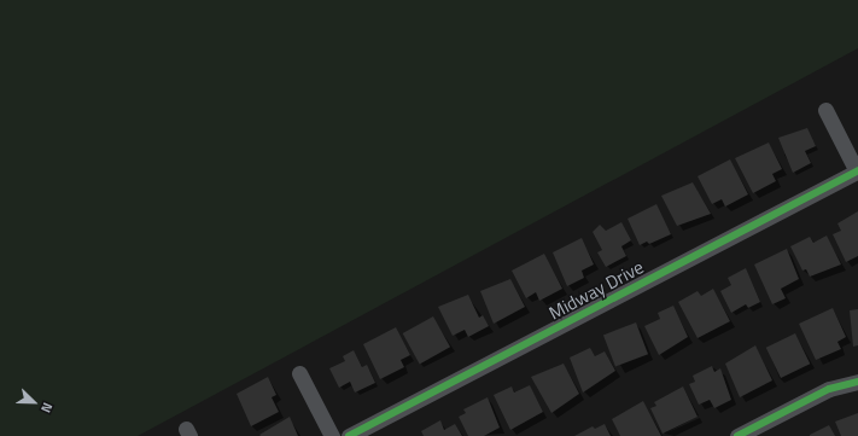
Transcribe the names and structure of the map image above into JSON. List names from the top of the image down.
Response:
{
  "streets": {
    "street": ["Midway Drive"]
  },
  "north": "bottom right"
}
